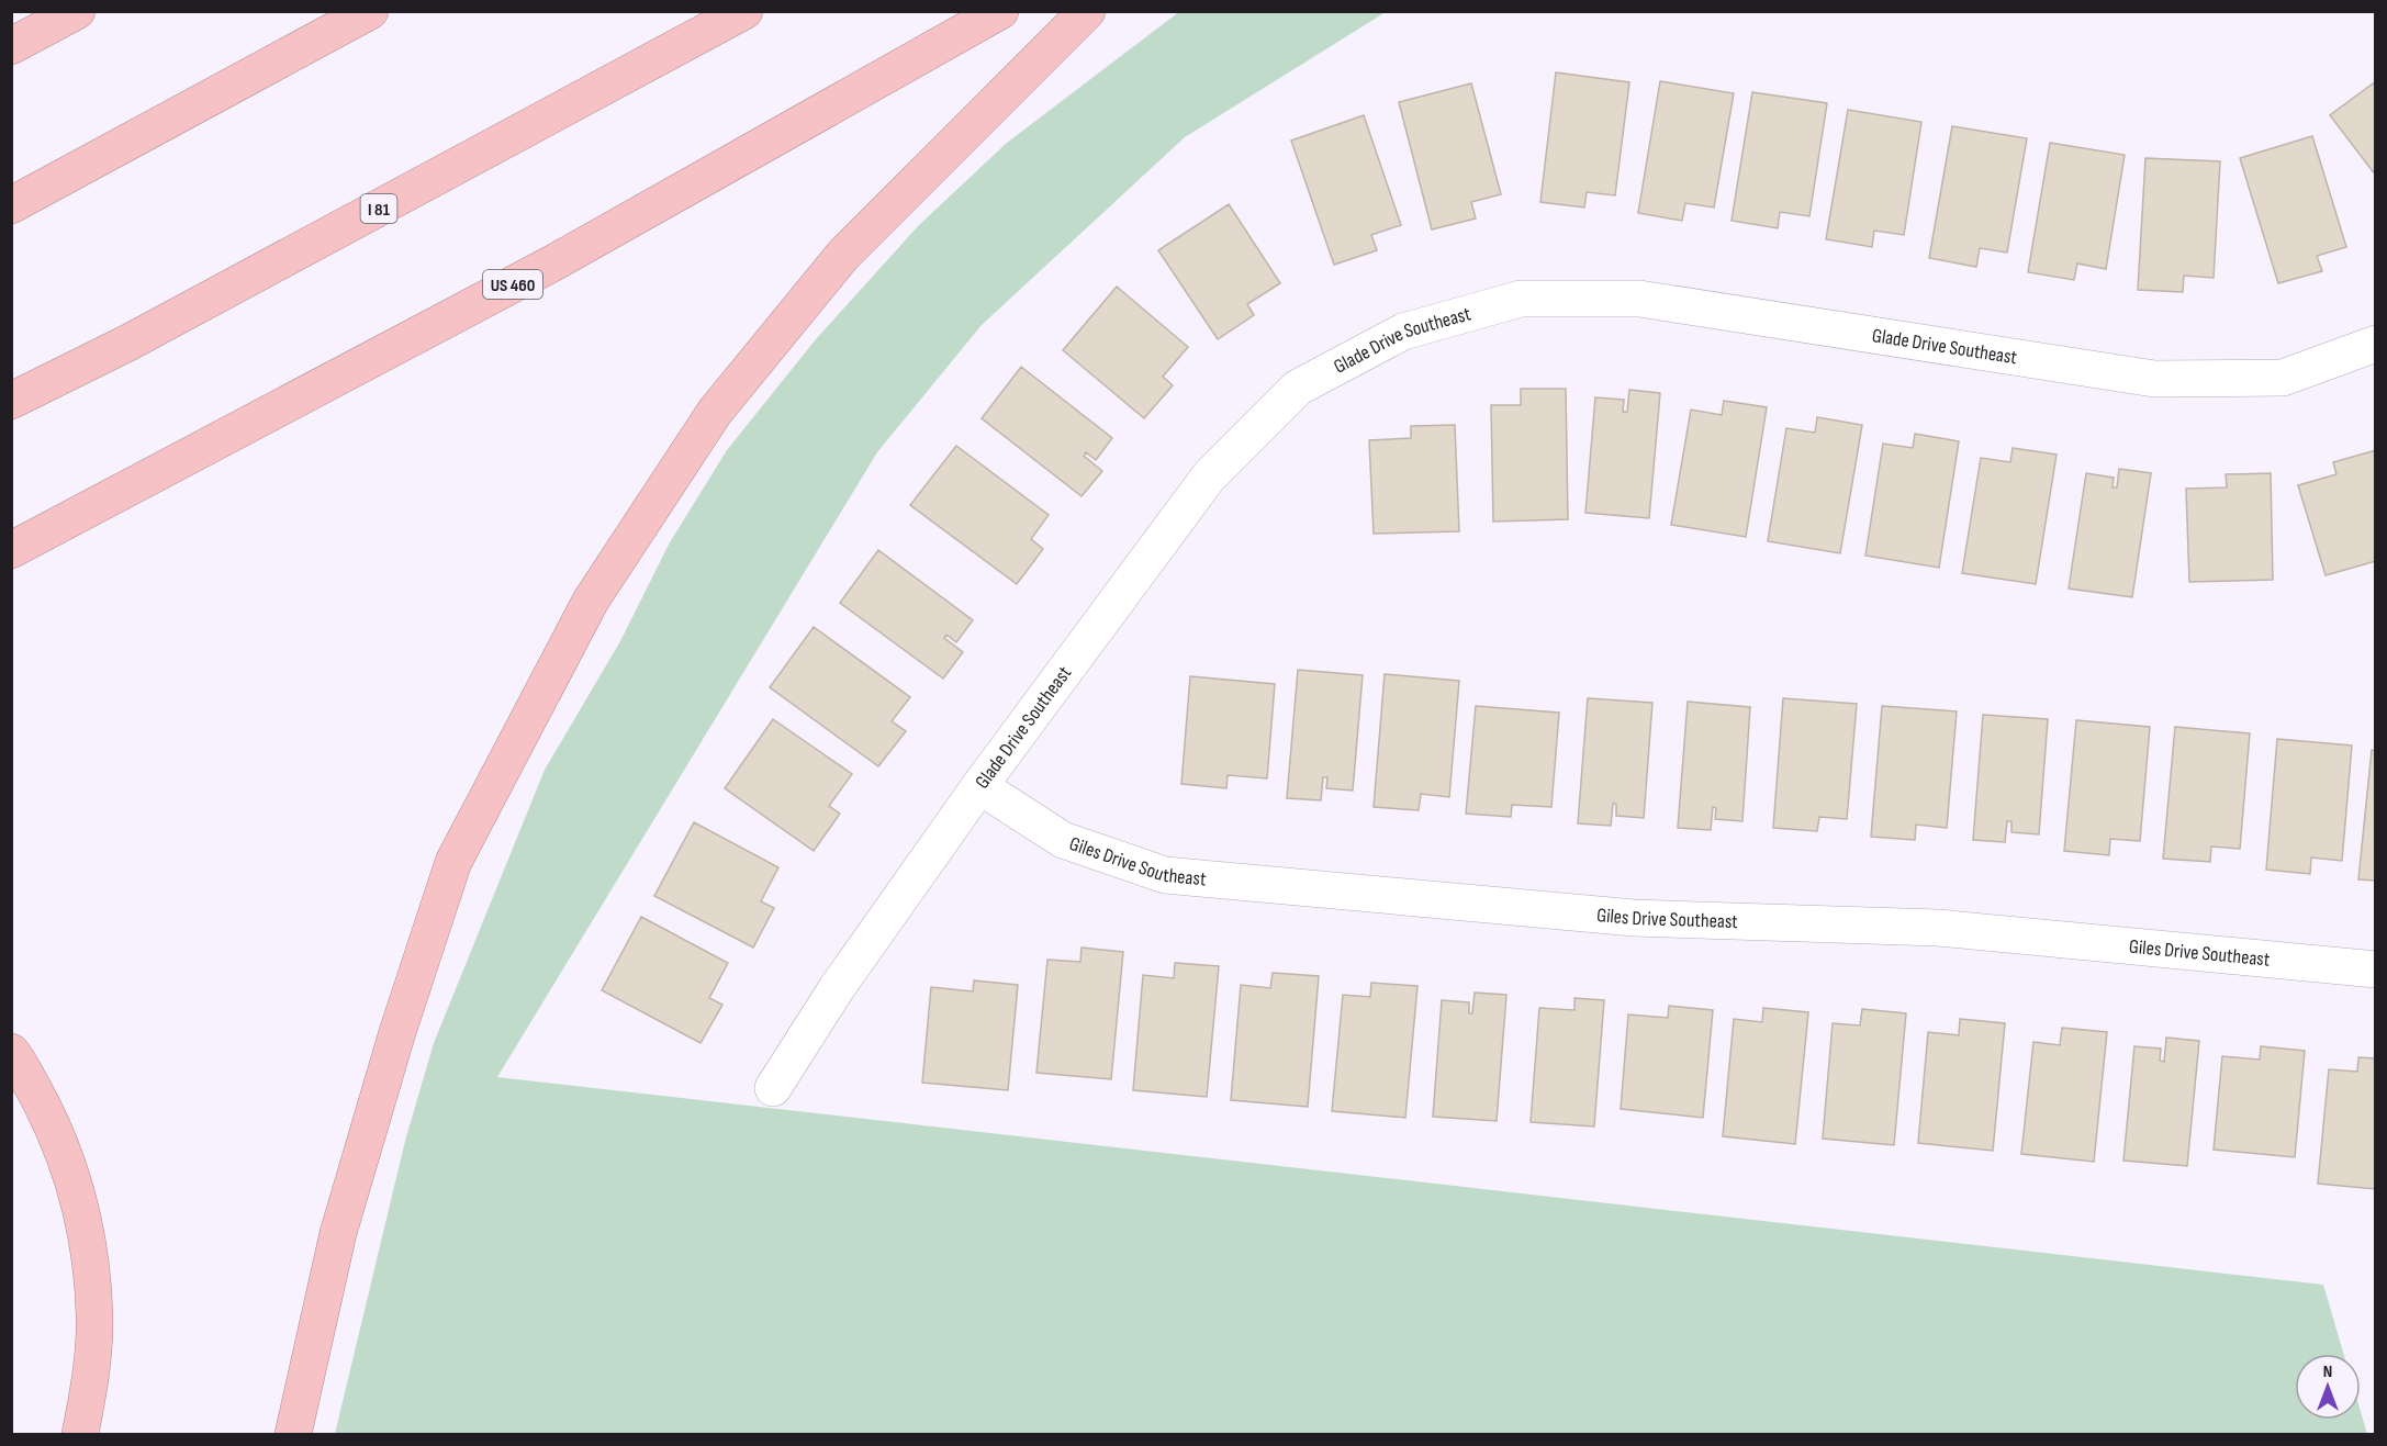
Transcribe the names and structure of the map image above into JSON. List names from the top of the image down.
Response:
{
  "streets": {
    "highway": ["I 81", "US 460"],
    "street": ["Glade Drive Southeast", "Giles Drive Southeast"]
  },
  "crossings": [
    ["Glade Drive Southeast", "Giles Drive Southeast"]
  ],
  "north": "top"
}
